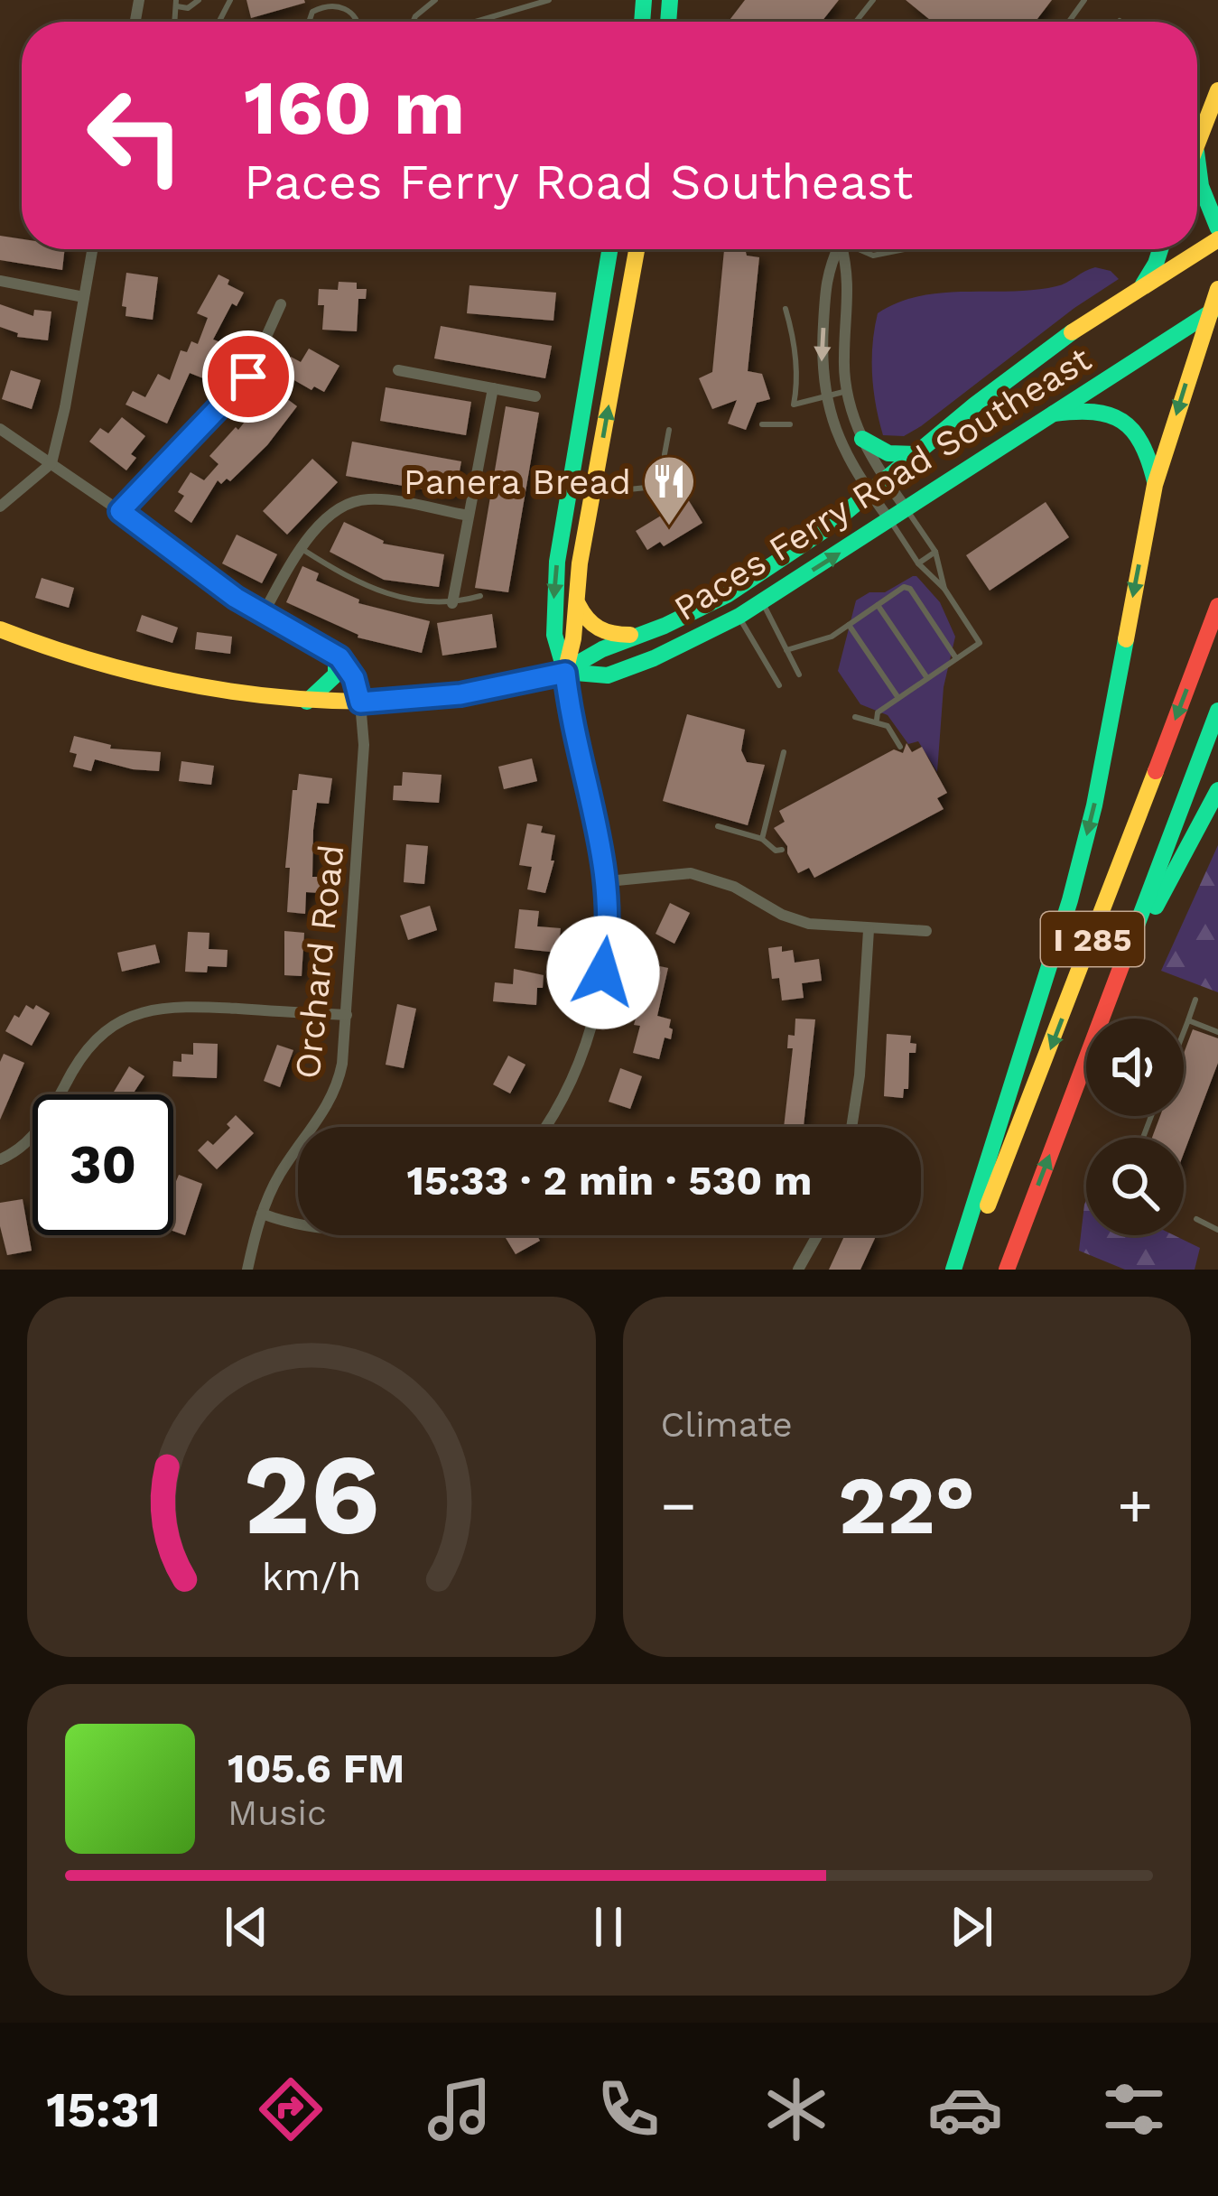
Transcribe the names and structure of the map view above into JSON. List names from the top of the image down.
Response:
{
  "streets": {
    "main road": ["Paces Ferry Road Southeast", "I 285"],
    "street": ["Orchard Road"]
  },
  "crossings": [
    ["Paces Ferry Road Southeast", "Orchard Road"]
  ],
  "places": {
    "restaurant": ["Panera Bread"]
  },
  "page": {
    "turn": ["160 m", "Paces Ferry Road Southeast"],
    "limit": "30",
    "trip": "15:33 · 2 min · 530 m",
    "tile": "Climate",
    "heat": ["−", "22°", "+"],
    "song": ["105.6 FM", "Music"],
    "tabs": "15:31",
    "gauge": ["26", "km/h"]
  }
}
